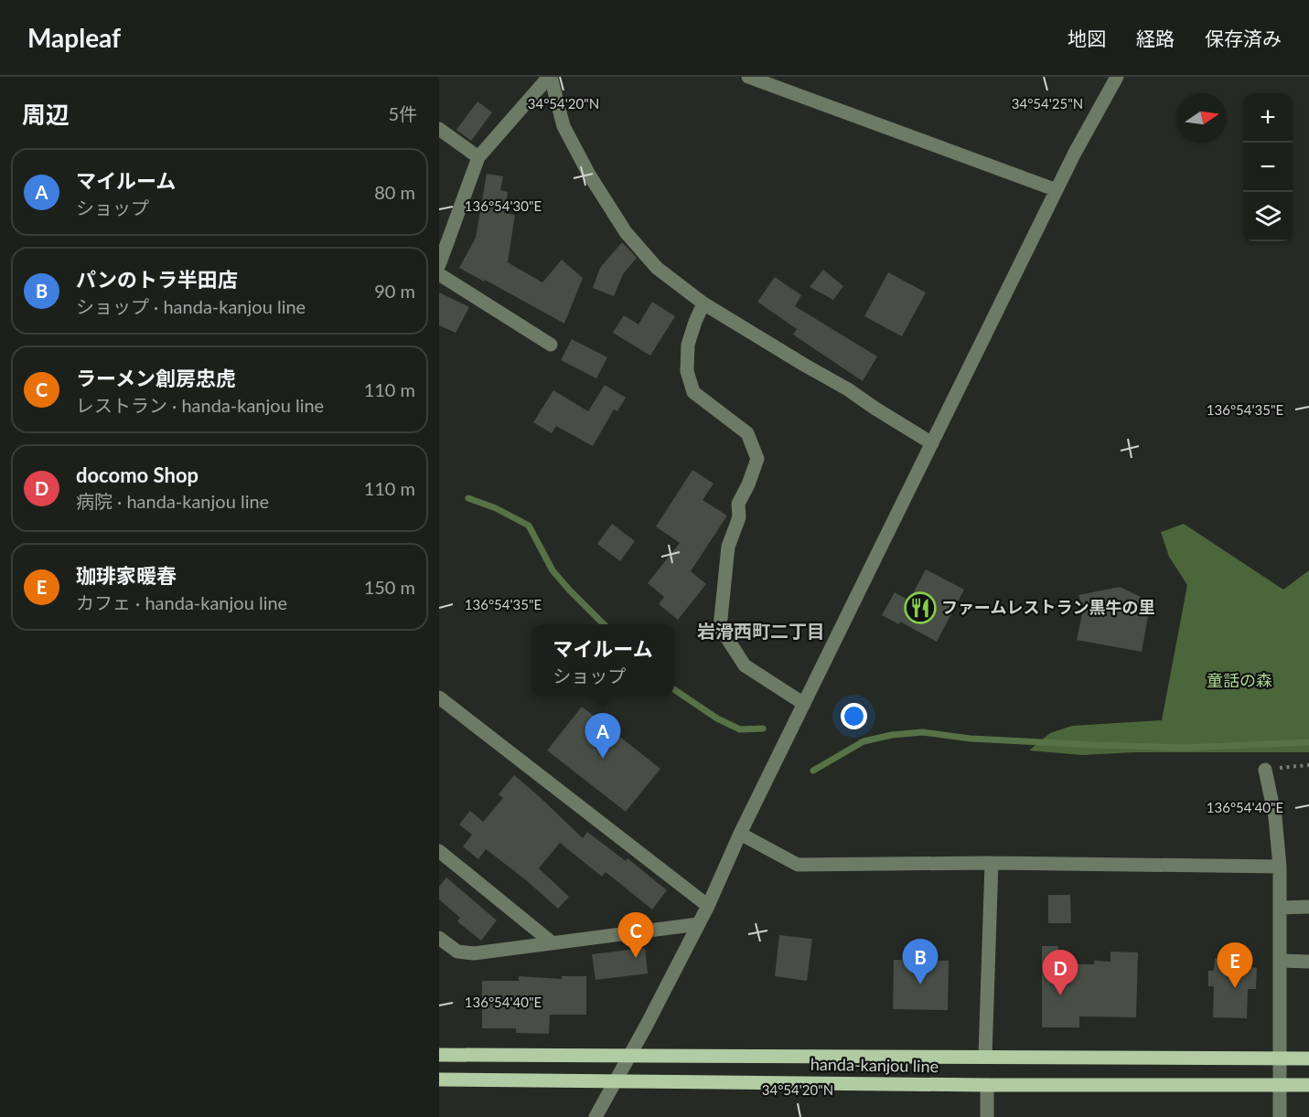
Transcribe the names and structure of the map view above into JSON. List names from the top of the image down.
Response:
{
  "streets": {
    "main road": ["handa-kanjou line"]
  },
  "districts": ["岩滑西町二丁目"],
  "parks": ["童話の森"],
  "places": {
    "restaurant": ["ファームレストラン黒牛の里"]
  },
  "north": "right",
  "page": {
    "header": "Mapleaf",
    "nav": ["地図", "経路", "保存済み"],
    "heading": ["周辺", "5件"],
    "map_buttons": ["+", "−"],
    "list": [
      {
        "mark": "A",
        "name": "マイルーム",
        "note": "ショップ",
        "value": "80 m"
      },
      {
        "mark": "B",
        "name": "パンのトラ半田店",
        "note": "ショップ · handa-kanjou line",
        "value": "90 m"
      },
      {
        "mark": "C",
        "name": "ラーメン創房忠虎",
        "note": "レストラン · handa-kanjou line",
        "value": "110 m"
      },
      {
        "mark": "D",
        "name": "docomo Shop",
        "note": "病院 · handa-kanjou line",
        "value": "110 m"
      },
      {
        "mark": "E",
        "name": "珈琲家暖春",
        "note": "カフェ · handa-kanjou line",
        "value": "150 m"
      }
    ],
    "popup": ["マイルーム", "ショップ"],
    "pins": [
      "A",
      "C",
      "B",
      "E",
      "D"
    ]
  },
  "coordinates": [
    "34°54'20\"N",
    "34°54'25\"N",
    "136°54'30\"E",
    "136°54'35\"E",
    "136°54'40\"E"
  ]
}
